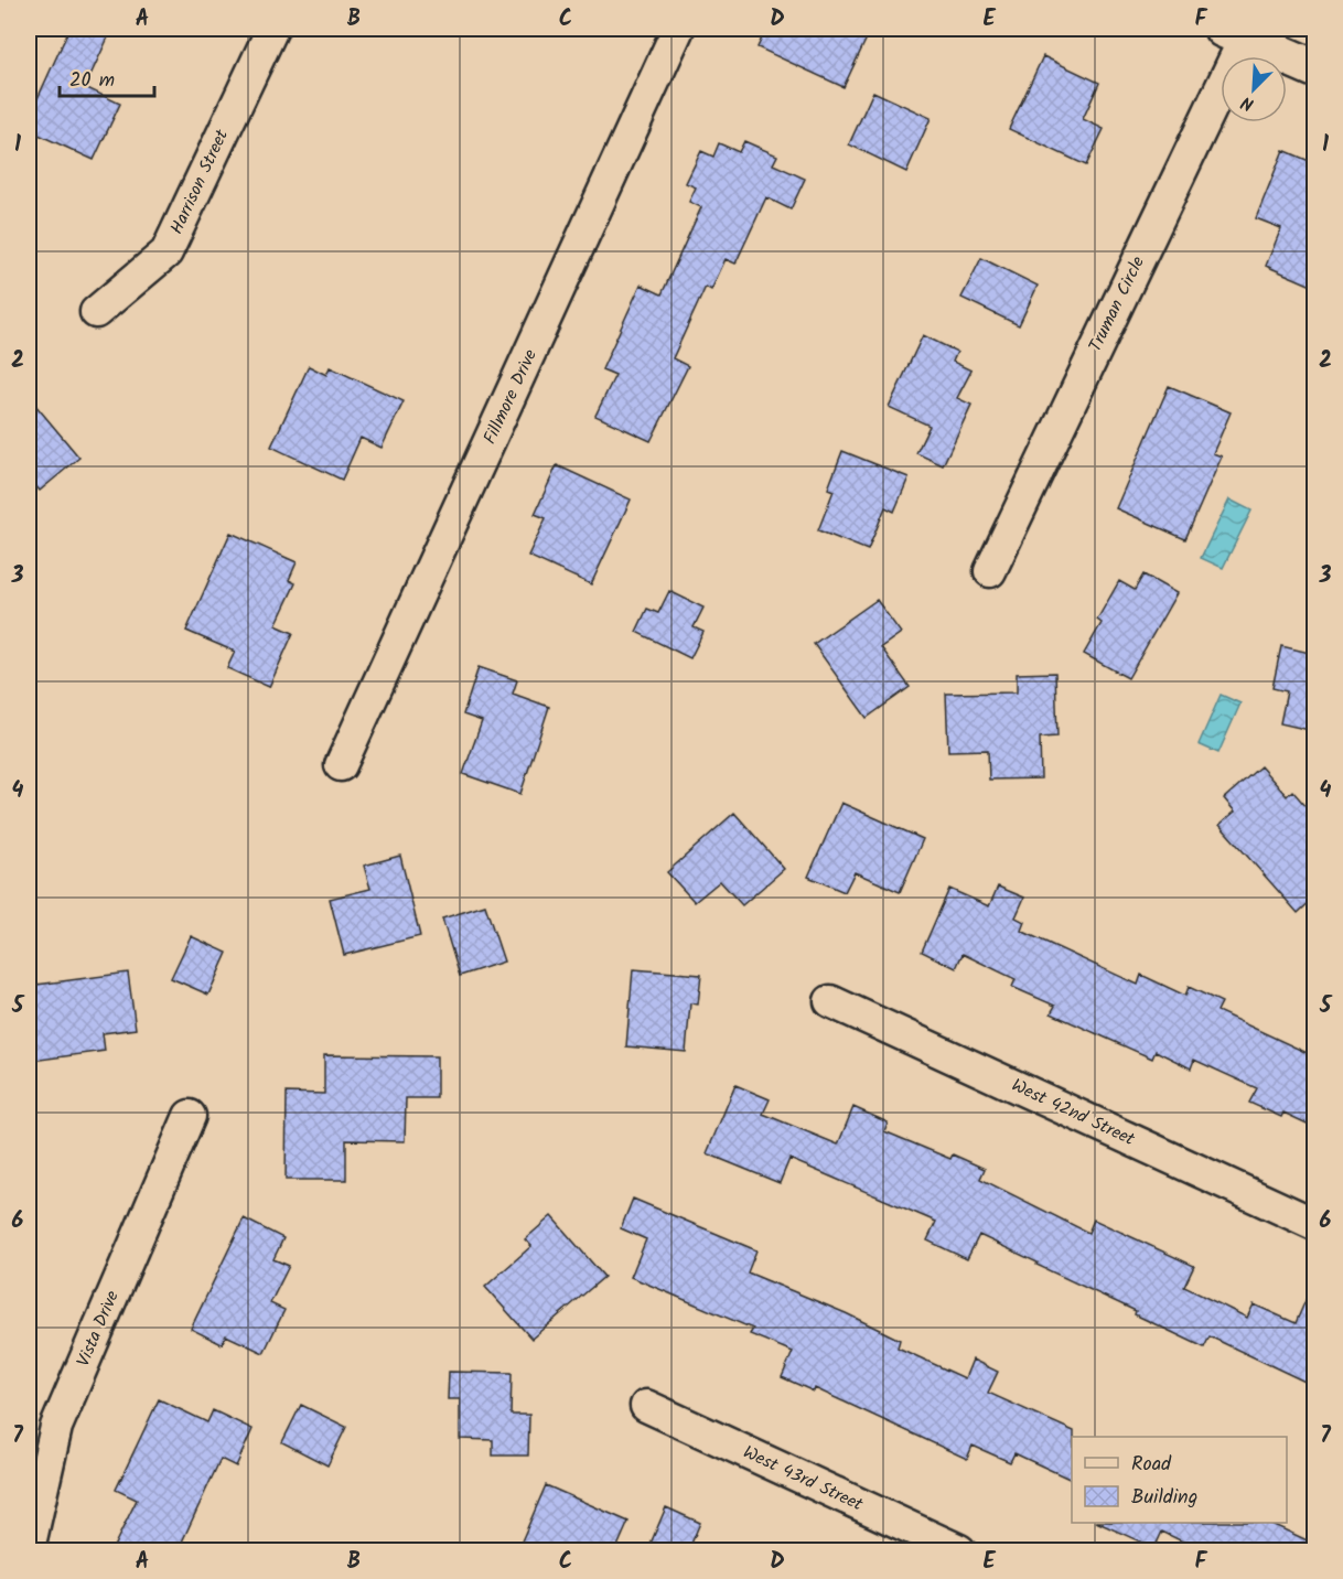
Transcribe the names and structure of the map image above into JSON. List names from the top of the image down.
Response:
{
  "streets": {
    "street": [
      "Harrison Street",
      "Truman Circle",
      "Fillmore Drive",
      "West 42nd Street",
      "Vista Drive",
      "West 43rd Street"
    ]
  },
  "legend": ["Road", "Building"],
  "scale_bar": "20 m",
  "north": "bottom left",
  "grid": {
    "columns": [
      "A",
      "B",
      "C",
      "D",
      "E",
      "F"
    ],
    "rows": [
      "1",
      "2",
      "3",
      "4",
      "5",
      "6",
      "7"
    ]
  }
}
